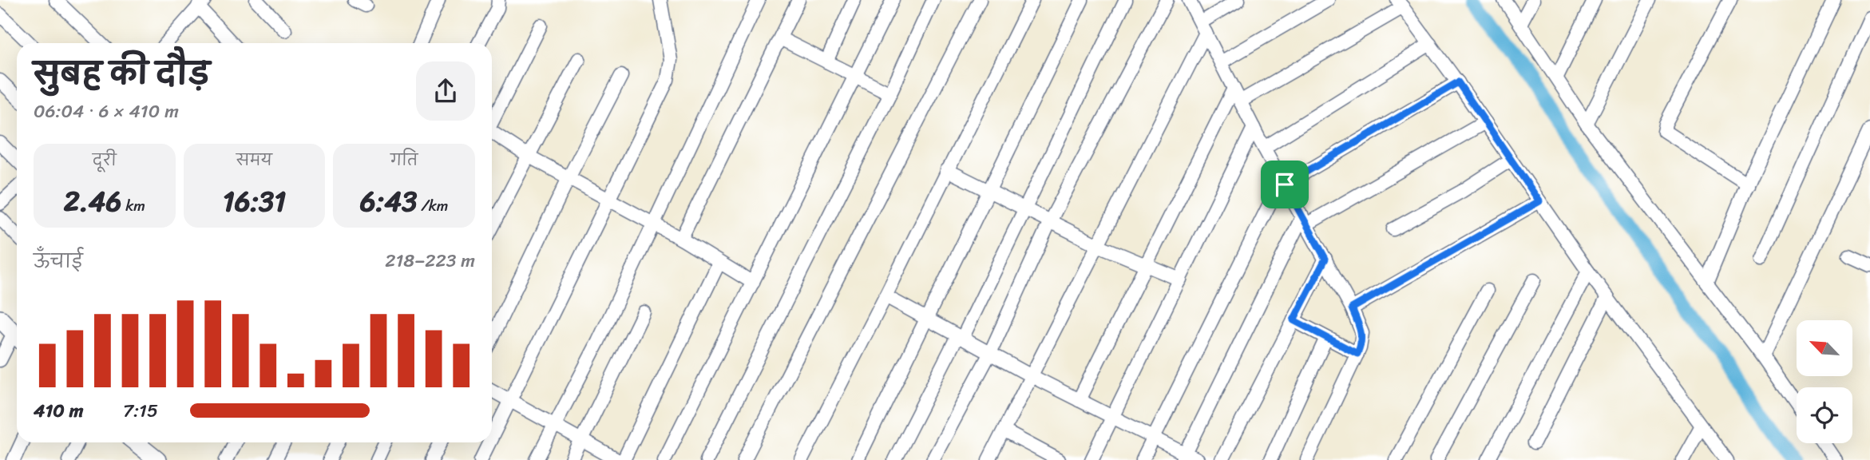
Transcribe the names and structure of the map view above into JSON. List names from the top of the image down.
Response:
{
  "north": "top left",
  "page": {
    "heading": ["सुबह की दौड़", "06:04 · 6 × 410 m"],
    "stats": [
      ["दूरी", "2.46 km"],
      ["समय", "16:31"],
      ["गति", "6:43 /km"]
    ],
    "chart": ["ऊँचाई", "218–223 m"],
    "list": [
      {
        "name": "410 m",
        "note": "7:15"
      }
    ]
  }
}
